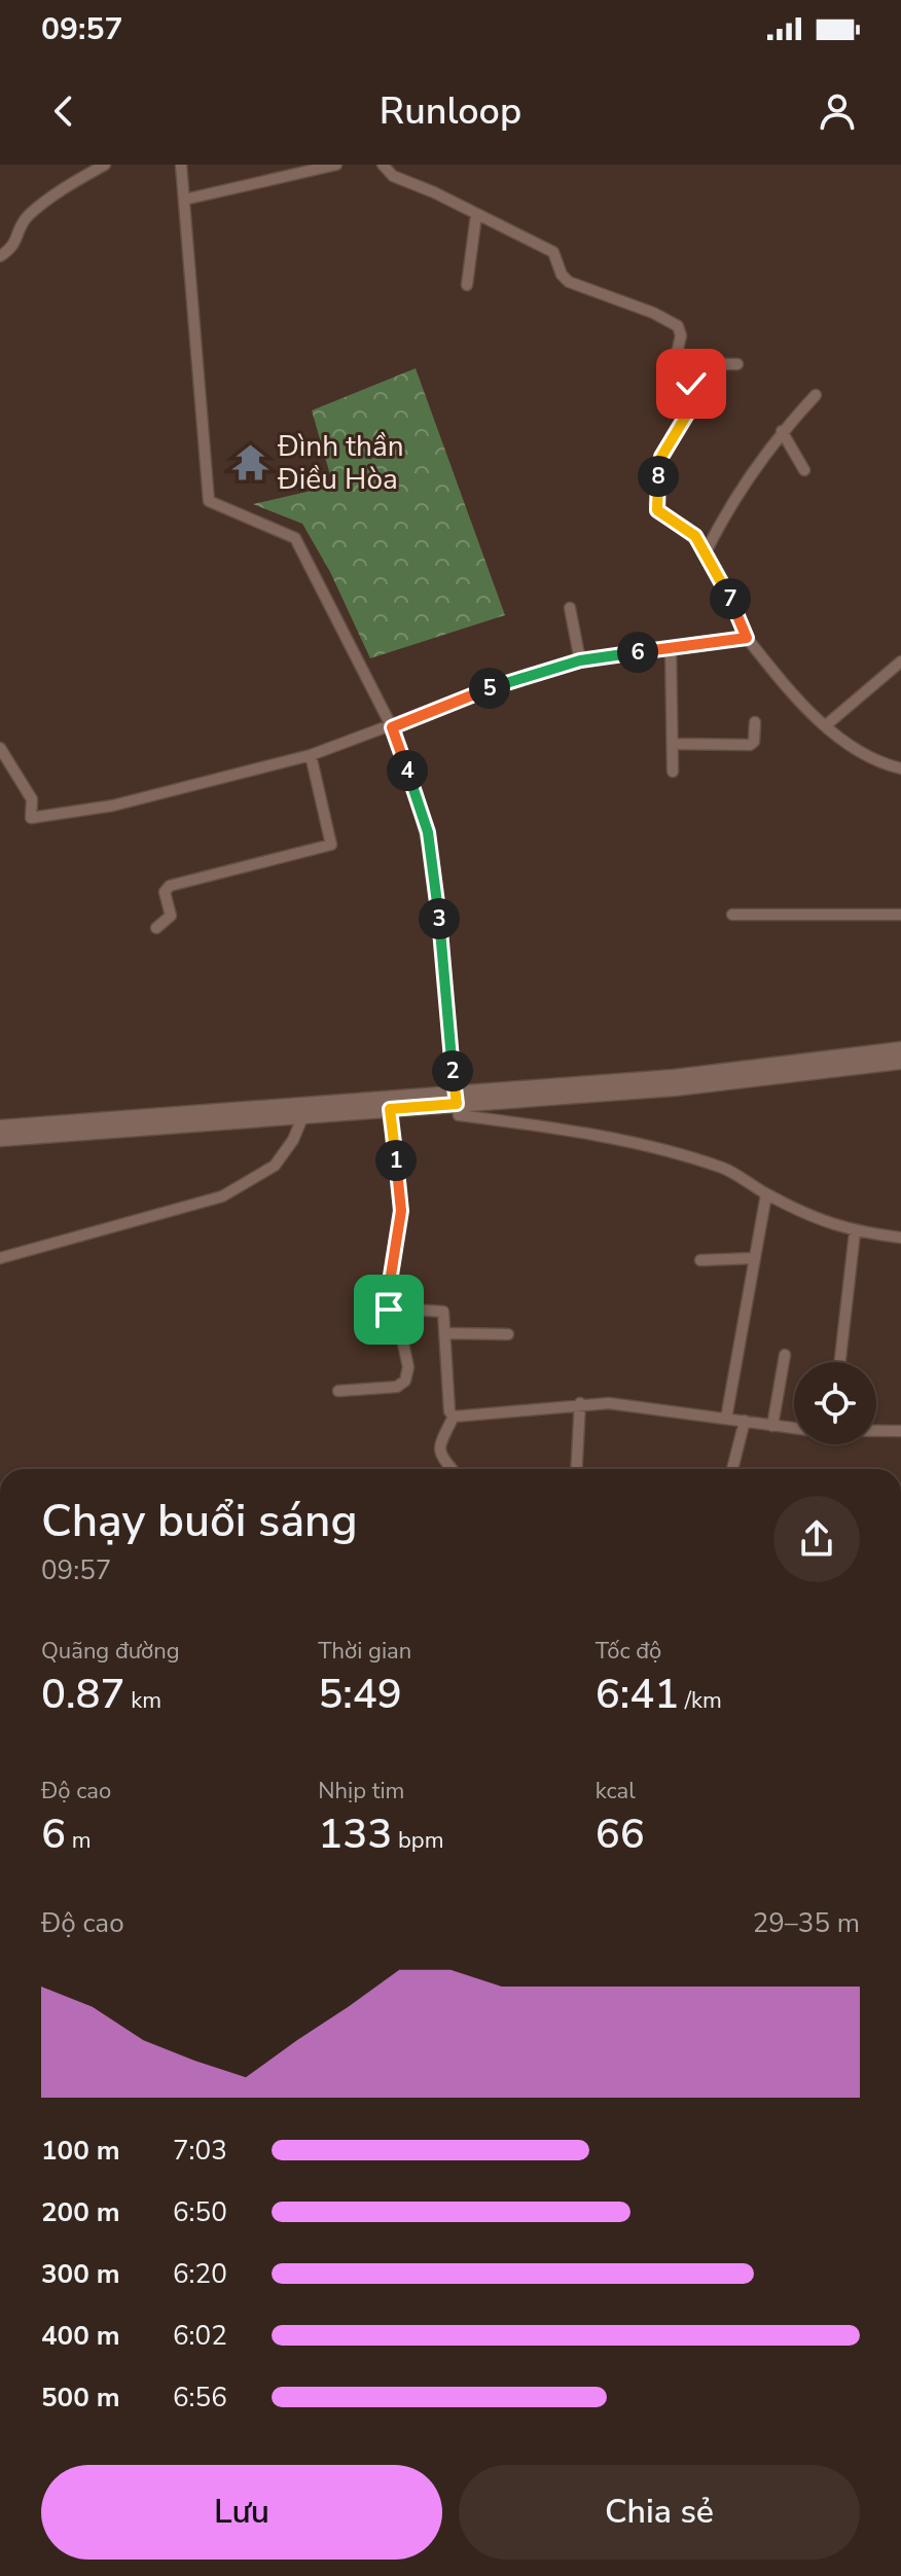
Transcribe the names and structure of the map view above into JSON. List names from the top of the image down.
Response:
{
  "places": {
    "temple": ["Đình thần Điều Hòa"]
  },
  "page": {
    "status": "09:57",
    "header": "Runloop",
    "pins": [
      "8",
      "7",
      "6",
      "5",
      "4",
      "3",
      "2",
      "1"
    ],
    "heading": ["Chạy buổi sáng", "09:57"],
    "stats": [
      ["Quãng đường", "0.87 km"],
      ["Thời gian", "5:49"],
      ["Tốc độ", "6:41 /km"],
      ["Độ cao", "6 m"],
      ["Nhịp tim", "133 bpm"],
      ["kcal", "66"]
    ],
    "chart": ["Độ cao", "29–35 m"],
    "list": [
      {
        "name": "100 m",
        "note": "7:03"
      },
      {
        "name": "200 m",
        "note": "6:50"
      },
      {
        "name": "300 m",
        "note": "6:20"
      },
      {
        "name": "400 m",
        "note": "6:02"
      },
      {
        "name": "500 m",
        "note": "6:56"
      }
    ],
    "buttons": ["Lưu", "Chia sẻ"]
  }
}
